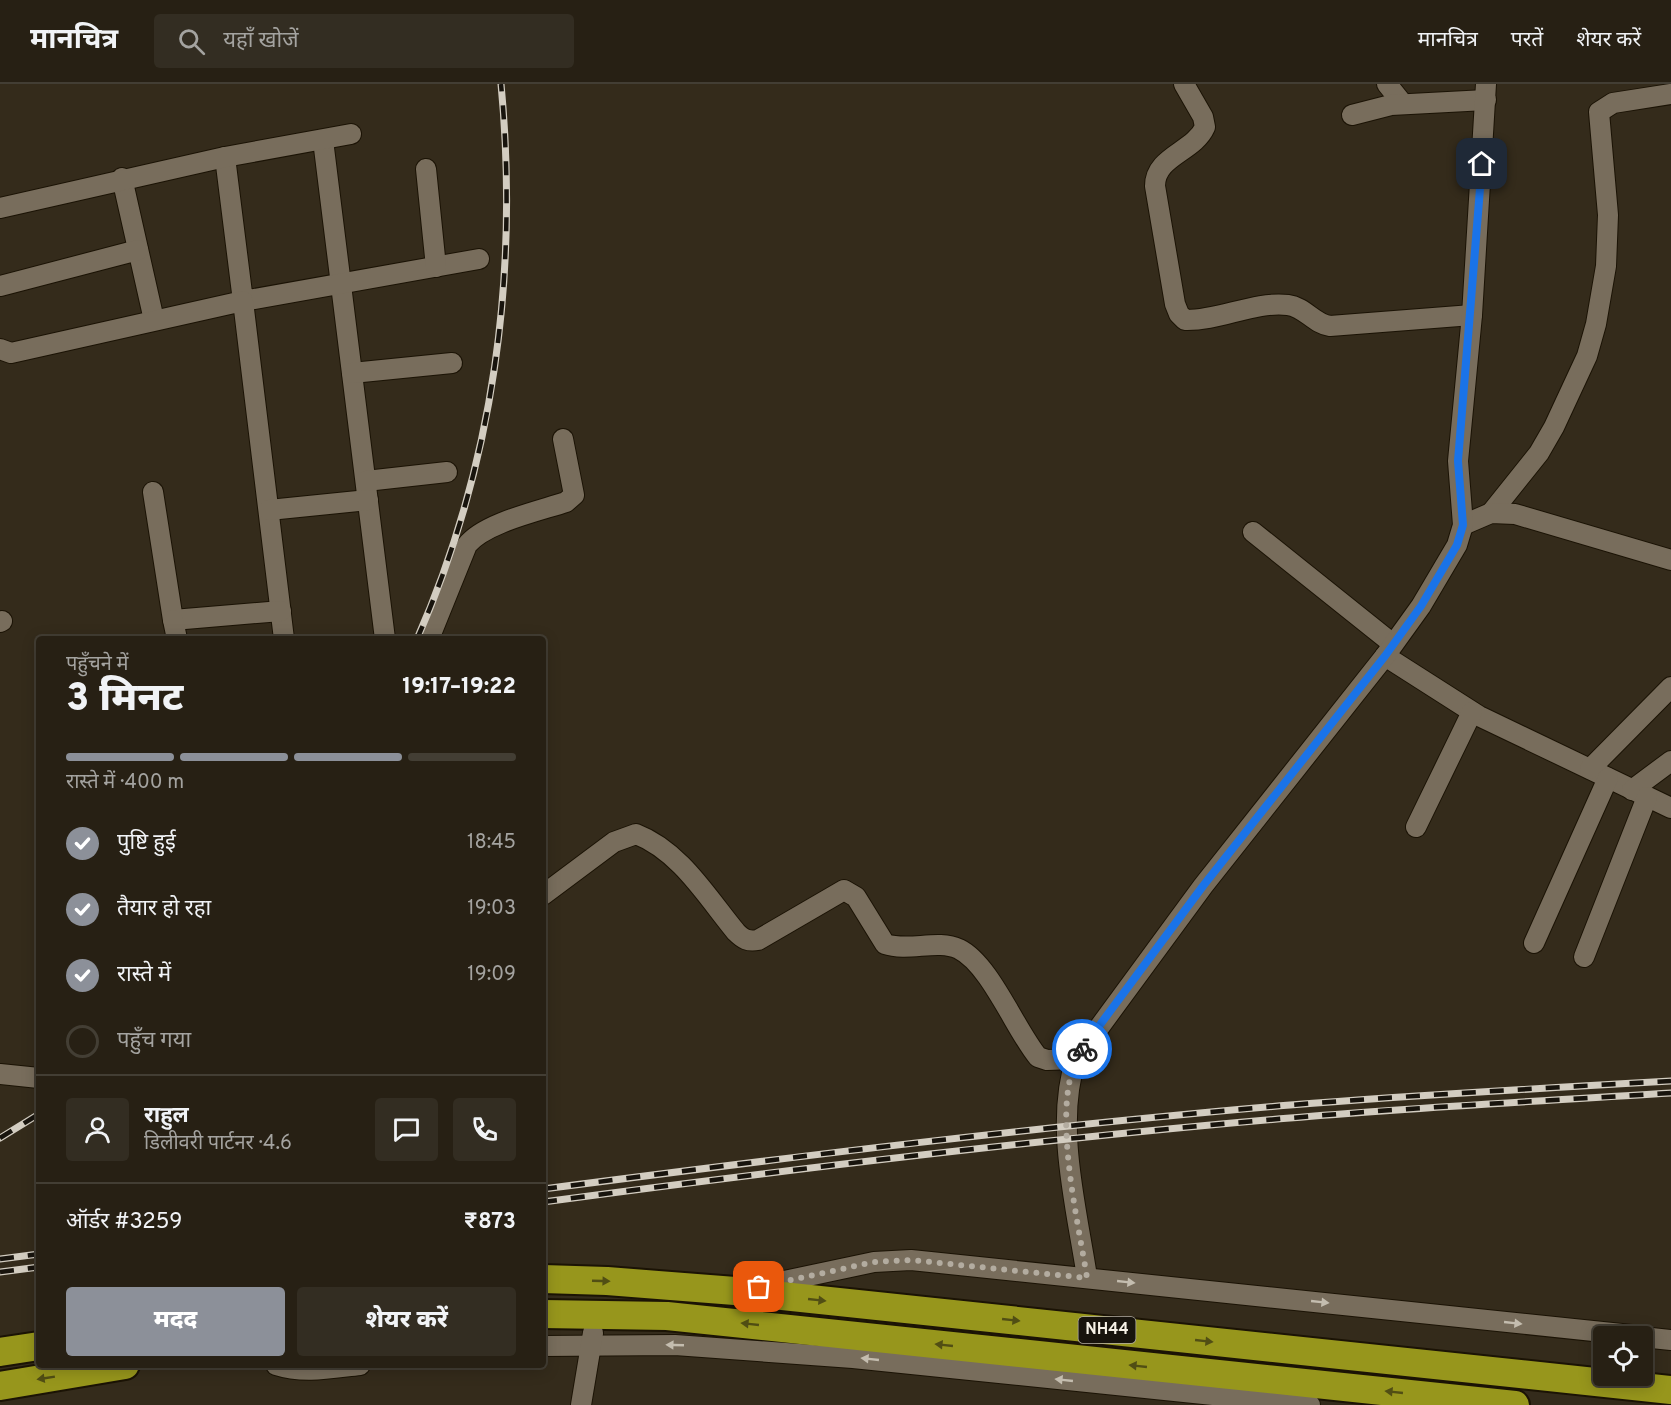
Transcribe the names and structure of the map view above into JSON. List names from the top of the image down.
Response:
{
  "streets": {
    "highway": ["NH44"]
  },
  "page": {
    "header": "मानचित्र",
    "search": "यहाँ खोजें",
    "nav": ["मानचित्र", "परतें", "शेयर करें"],
    "heading": ["3 मिनट", "पहुँचने में", "19:17–19:22"],
    "panel": [
      "राहुल",
      "डिलीवरी पार्टनर · 4.6",
      "ऑर्डर #3259",
      "₹873"
    ],
    "bar": "रास्ते में · 400 m",
    "list": [
      ["पुष्टि हुई", "18:45"],
      ["तैयार हो रहा", "19:03"],
      ["रास्ते में", "19:09"],
      "पहुँच गया"
    ],
    "buttons": ["मदद", "शेयर करें"]
  }
}
